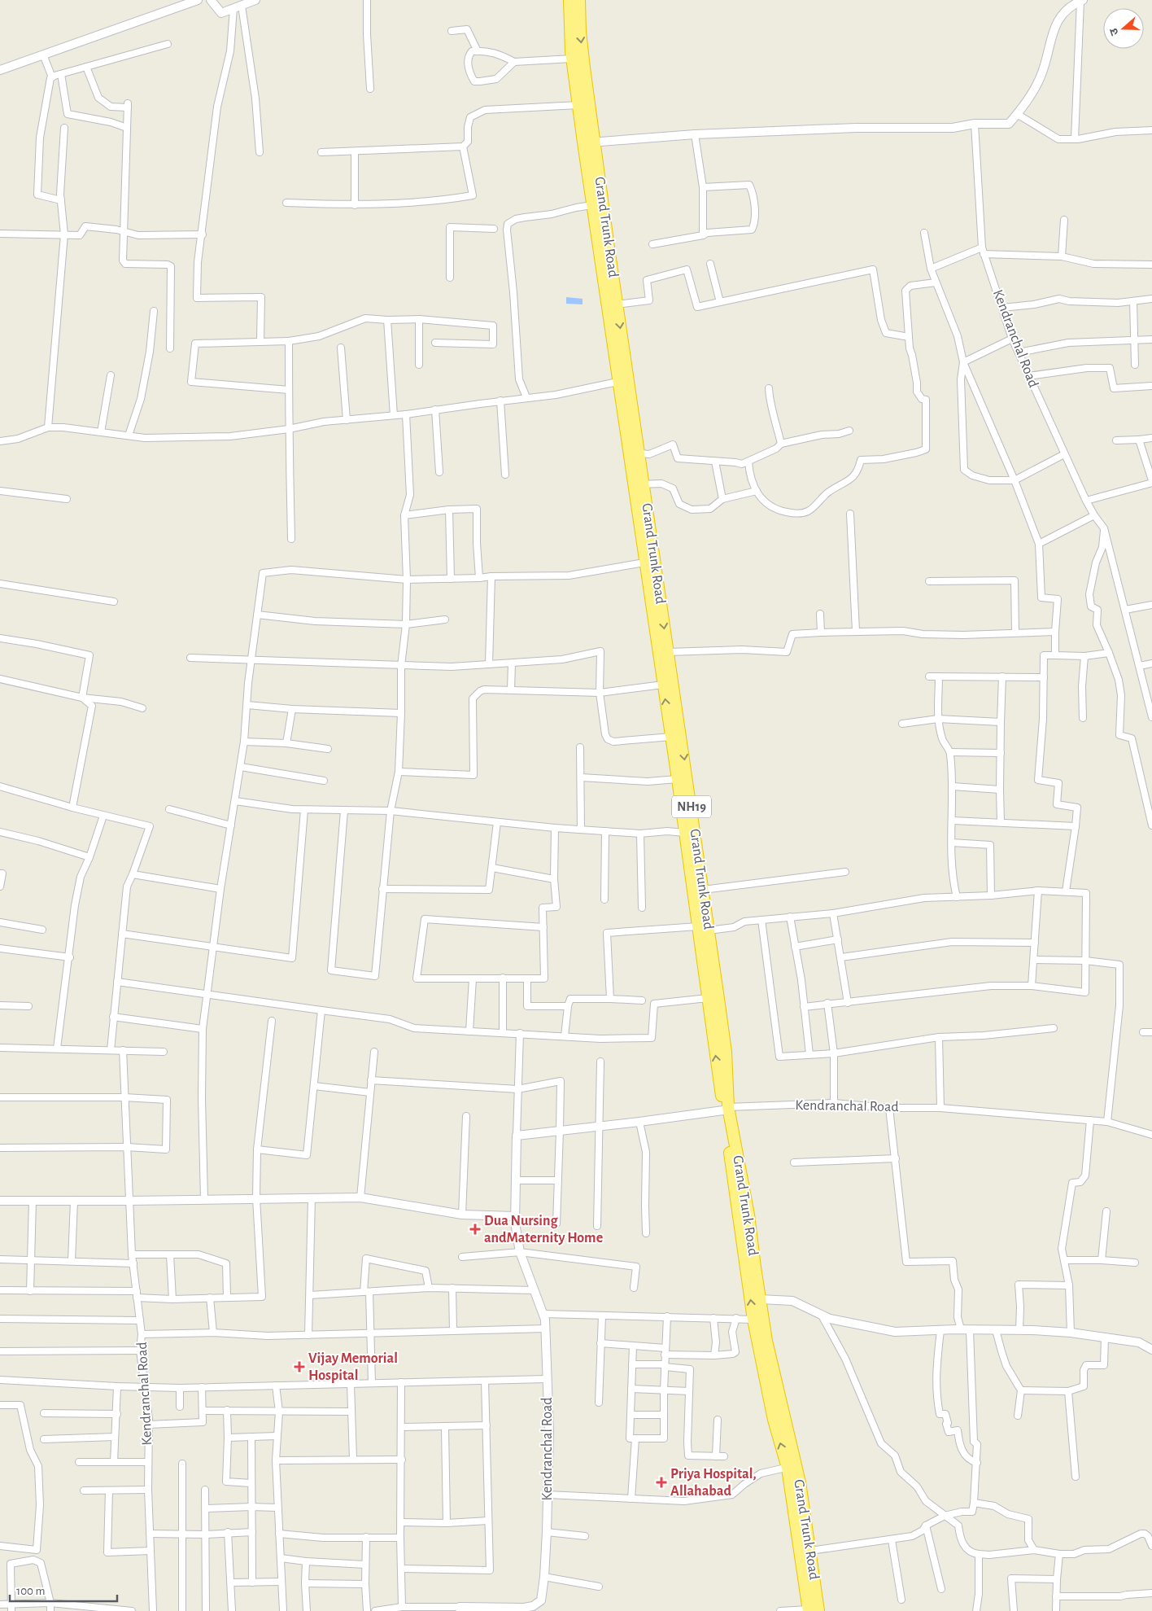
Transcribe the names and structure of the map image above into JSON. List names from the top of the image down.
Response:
{
  "streets": {
    "highway": ["Grand Trunk Road", "NH19"],
    "street": ["Kendranchal Road"]
  },
  "crossings": [
    ["Grand Trunk Road", "Kendranchal Road"]
  ],
  "places": {
    "health": ["Dua Nursing andMaternity Home", "Vijay Memorial Hospital", "Priya Hospital, Allahabad"]
  },
  "scale_bar": "100 m",
  "north": "left"
}
